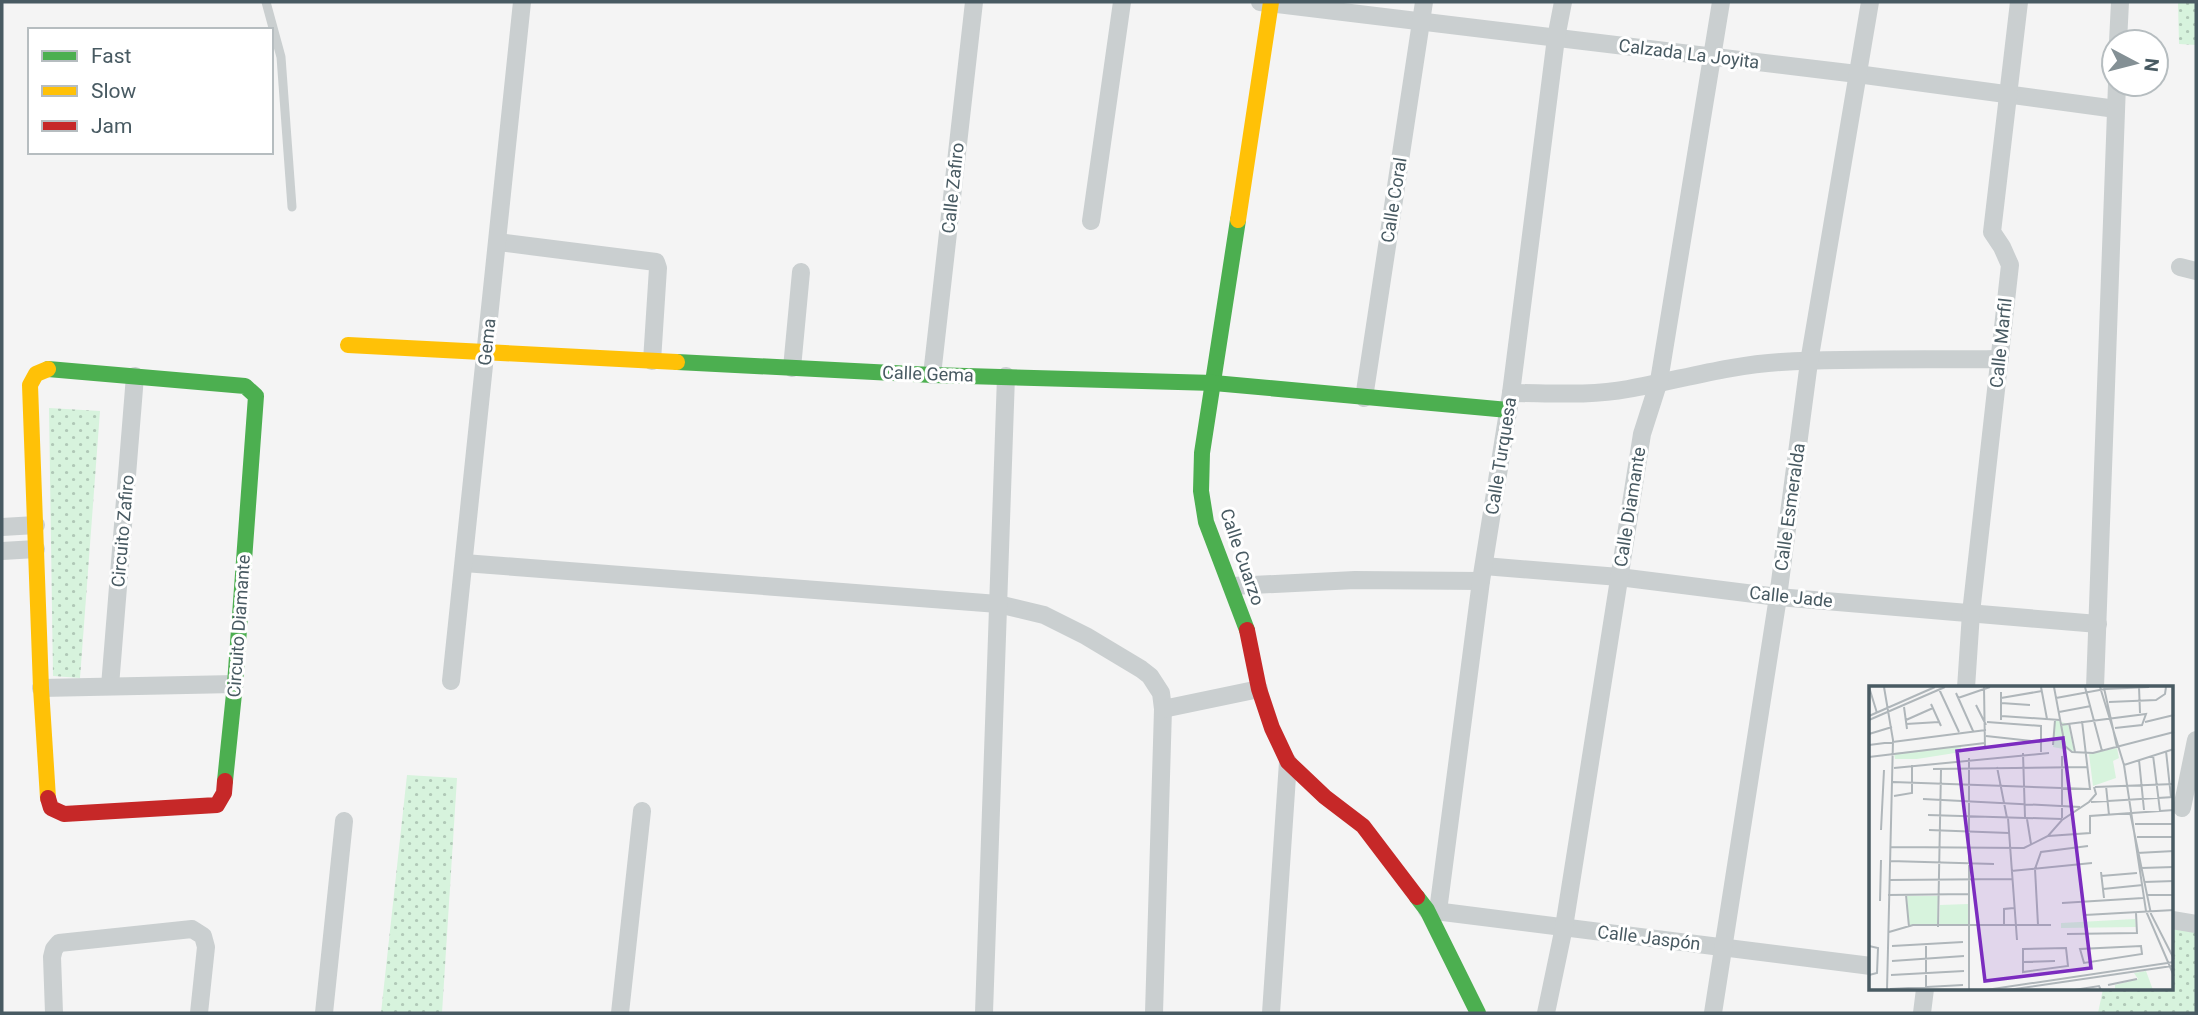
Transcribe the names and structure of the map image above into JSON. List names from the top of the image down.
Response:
{
  "streets": {
    "street": [
      "Calzada La Joyita",
      "Calle Zafiro",
      "Calle Coral",
      "Gema",
      "Calle Marfil",
      "Calle Gema",
      "Calle Turquesa",
      "Calle Diamante",
      "Calle Esmeralda",
      "Circuito Zafiro",
      "Calle Cuarzo",
      "Calle Jade",
      "Circuito Diamante",
      "Calle Jaspón"
    ]
  },
  "crossings": [
    ["Calzada La Joyita", "Calle Coral"],
    ["Calzada La Joyita", "Calle Marfil"],
    ["Calzada La Joyita", "Calle Turquesa"],
    ["Calzada La Joyita", "Calle Diamante"],
    ["Calzada La Joyita", "Calle Esmeralda"],
    ["Calzada La Joyita", "Calle Cuarzo"],
    ["Calle Zafiro", "Calle Gema"],
    ["Calle Coral", "Calle Gema"],
    ["Gema", "Calle Gema"],
    ["Calle Marfil", "Calle Gema"],
    ["Calle Marfil", "Calle Jade"],
    ["Calle Gema", "Calle Turquesa"],
    ["Calle Gema", "Calle Diamante"],
    ["Calle Gema", "Calle Esmeralda"],
    ["Calle Gema", "Calle Cuarzo"],
    ["Calle Turquesa", "Calle Cuarzo"],
    ["Calle Turquesa", "Calle Jade"],
    ["Calle Turquesa", "Calle Jaspón"],
    ["Calle Diamante", "Calle Jade"],
    ["Calle Diamante", "Calle Jaspón"],
    ["Calle Esmeralda", "Calle Jade"],
    ["Calle Esmeralda", "Calle Jaspón"],
    ["Circuito Zafiro", "Circuito Diamante"],
    ["Calle Cuarzo", "Calle Jade"],
    ["Calle Cuarzo", "Calle Jaspón"]
  ],
  "legend": ["Fast", "Slow", "Jam"],
  "north": "right"
}
